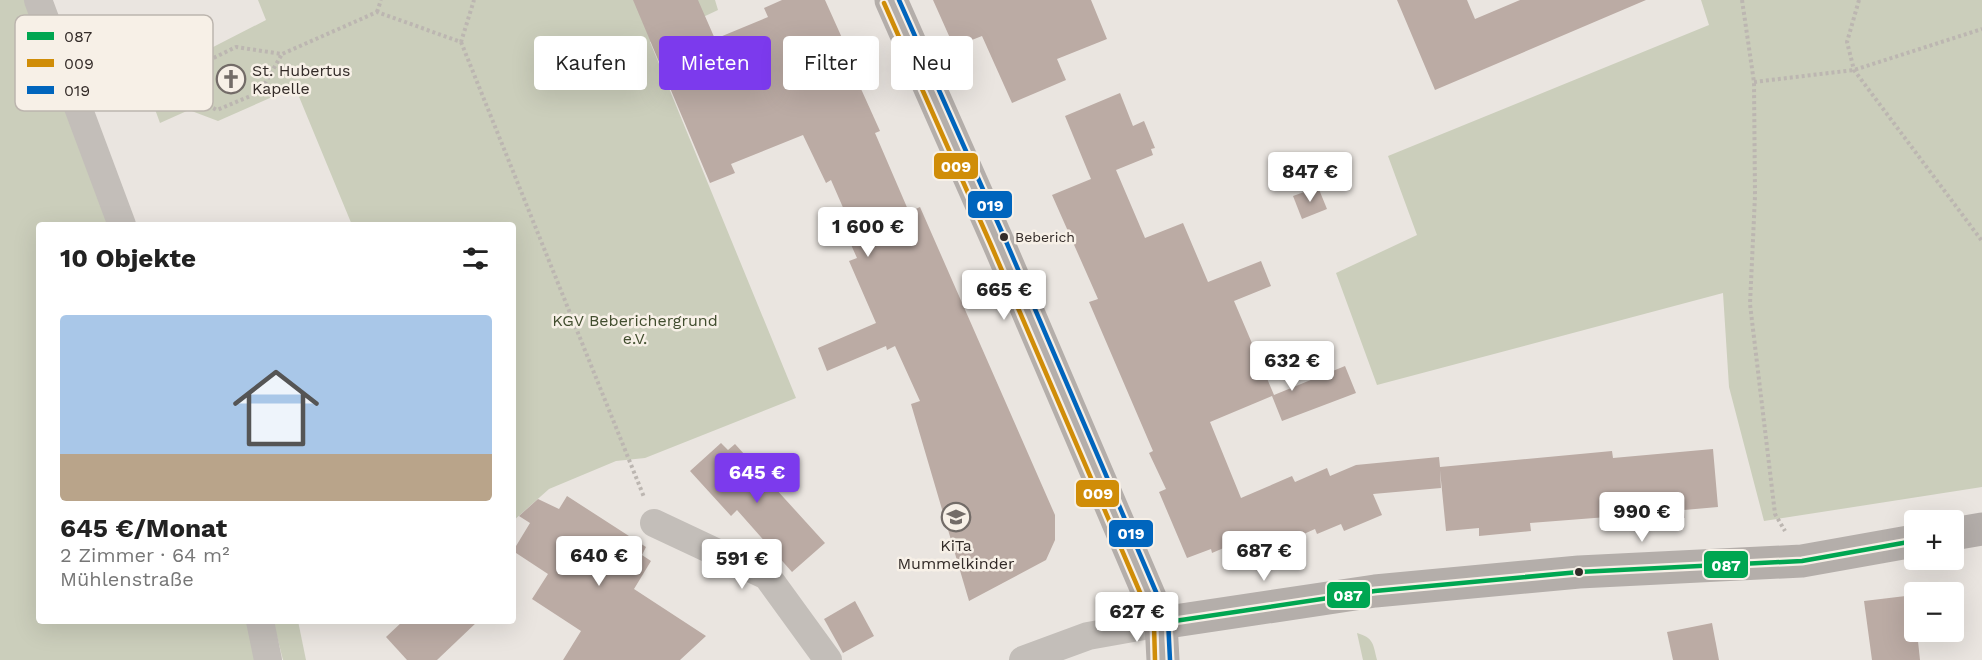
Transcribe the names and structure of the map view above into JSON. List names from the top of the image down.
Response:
{
  "parks": ["KGV Beberichergrund e.V."],
  "places": {
    "church": ["St. Hubertus Kapelle"],
    "other": ["Beberich"],
    "school or university": ["KiTa Mummelkinder"]
  },
  "lines": ["transit line 019", "transit line 009", "transit line 087"],
  "legend": ["087", "009", "019"],
  "page": {
    "chip": [
      "Kaufen",
      "Mieten",
      "Filter",
      "Neu"
    ],
    "price": [
      "847 €",
      "1 600 €",
      "665 €",
      "632 €",
      "645 €",
      "990 €",
      "687 €",
      "640 €",
      "591 €",
      "627 €"
    ],
    "heading": "10 Objekte",
    "list": [
      {
        "name": "645 €/Monat",
        "note": "2 Zimmer · 64 m² · Mühlenstraße"
      }
    ],
    "map_buttons": ["+", "−"]
  }
}
